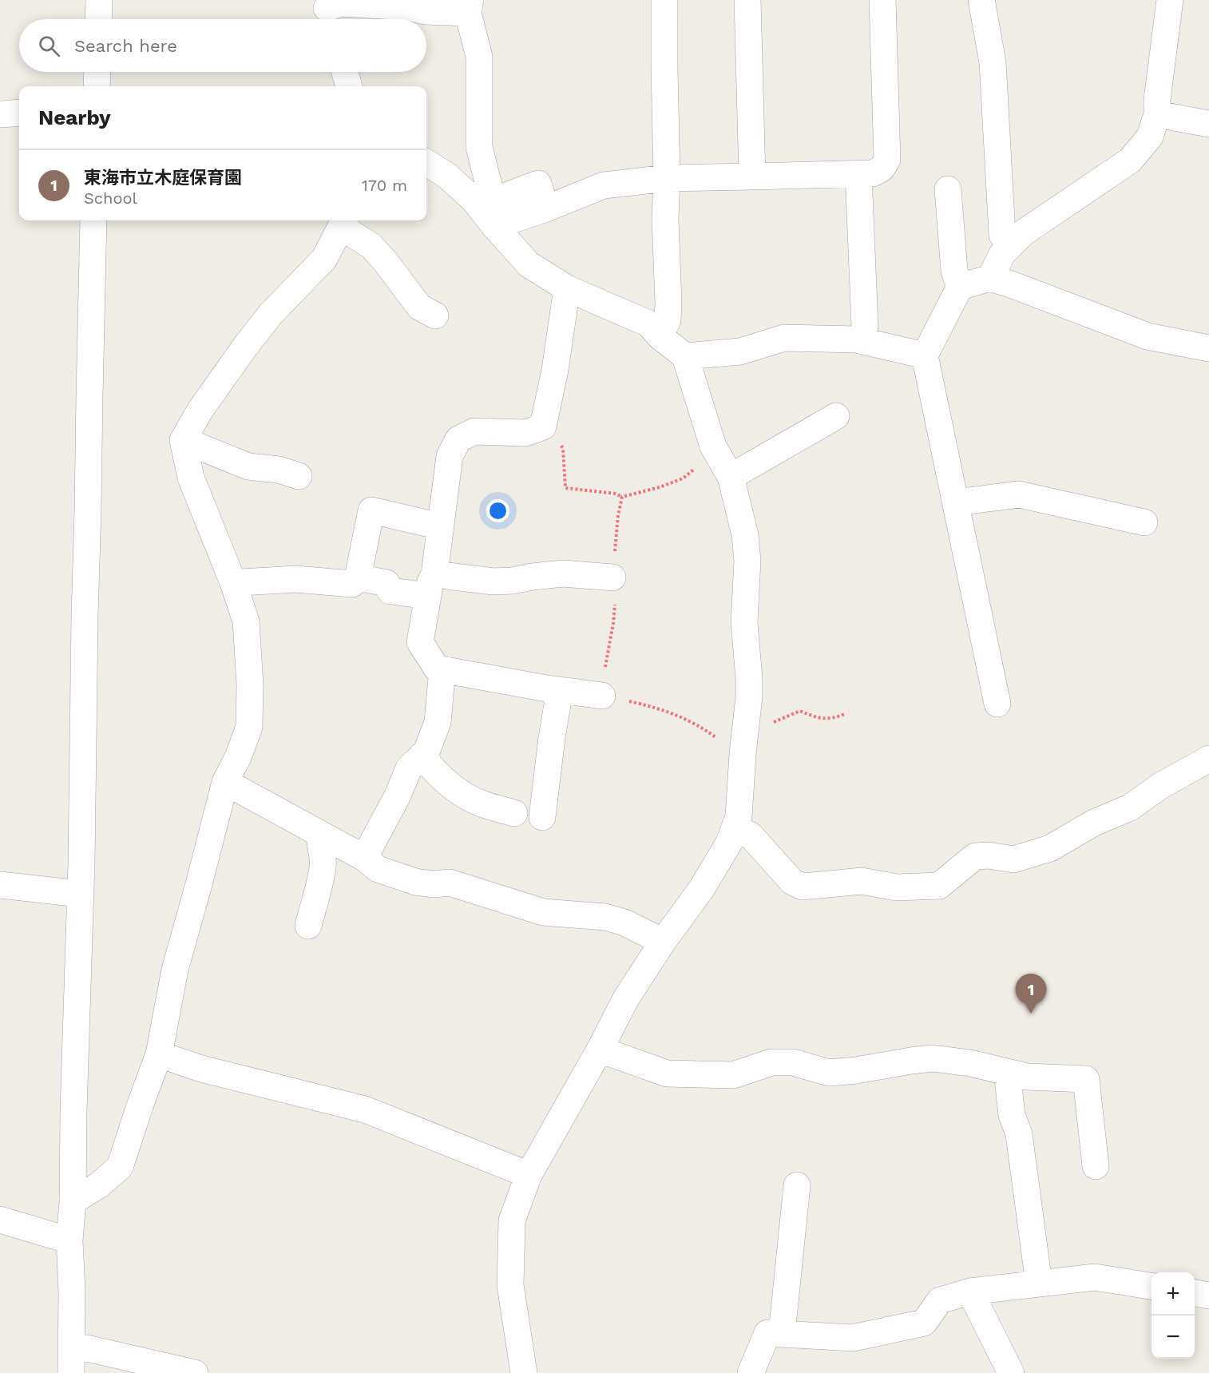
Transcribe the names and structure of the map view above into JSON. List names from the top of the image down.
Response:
{
  "page": {
    "search": "Search here",
    "heading": "Nearby",
    "list": [
      {
        "mark": "1",
        "name": "東海市立木庭保育園",
        "note": "School",
        "value": "170 m"
      }
    ],
    "pins": "1",
    "map_buttons": ["+", "−"]
  }
}
